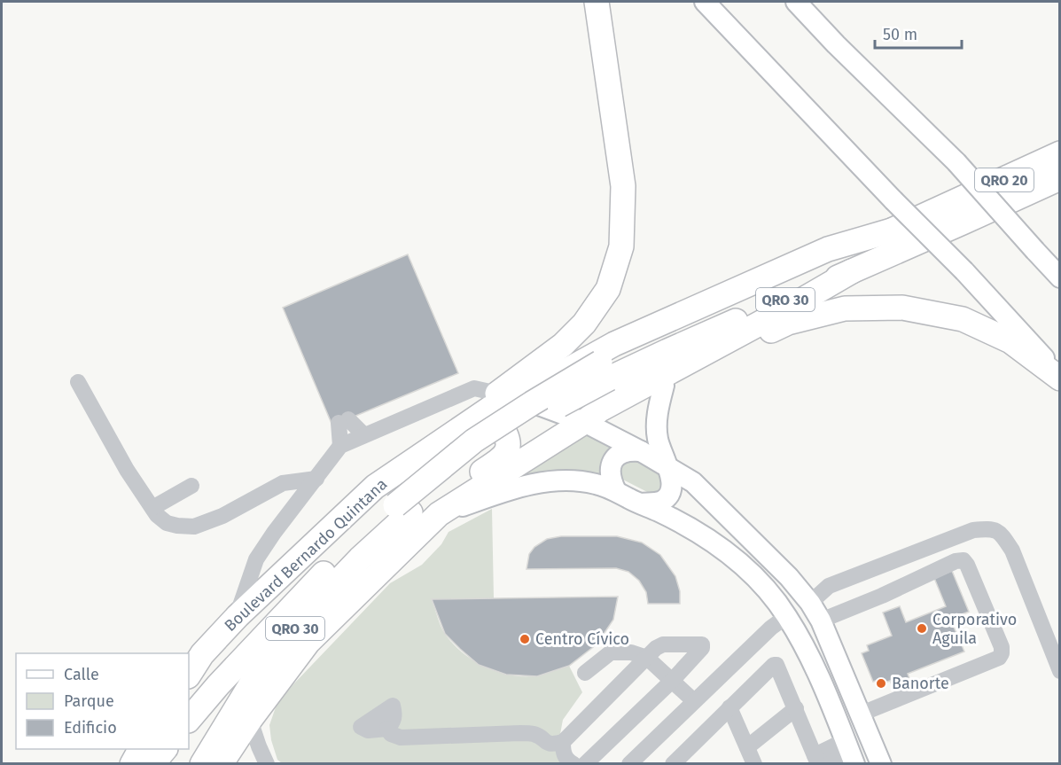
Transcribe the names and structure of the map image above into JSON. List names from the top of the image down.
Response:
{
  "streets": {
    "highway": ["QRO 20", "QRO 30", "Boulevard Bernardo Quintana"]
  },
  "crossings": [
    ["QRO 20", "QRO 30"]
  ],
  "places": ["Corporativo Aguila", "Centro Cívico", "Banorte"],
  "legend": ["Calle", "Parque", "Edificio"],
  "scale_bar": "50 m"
}
